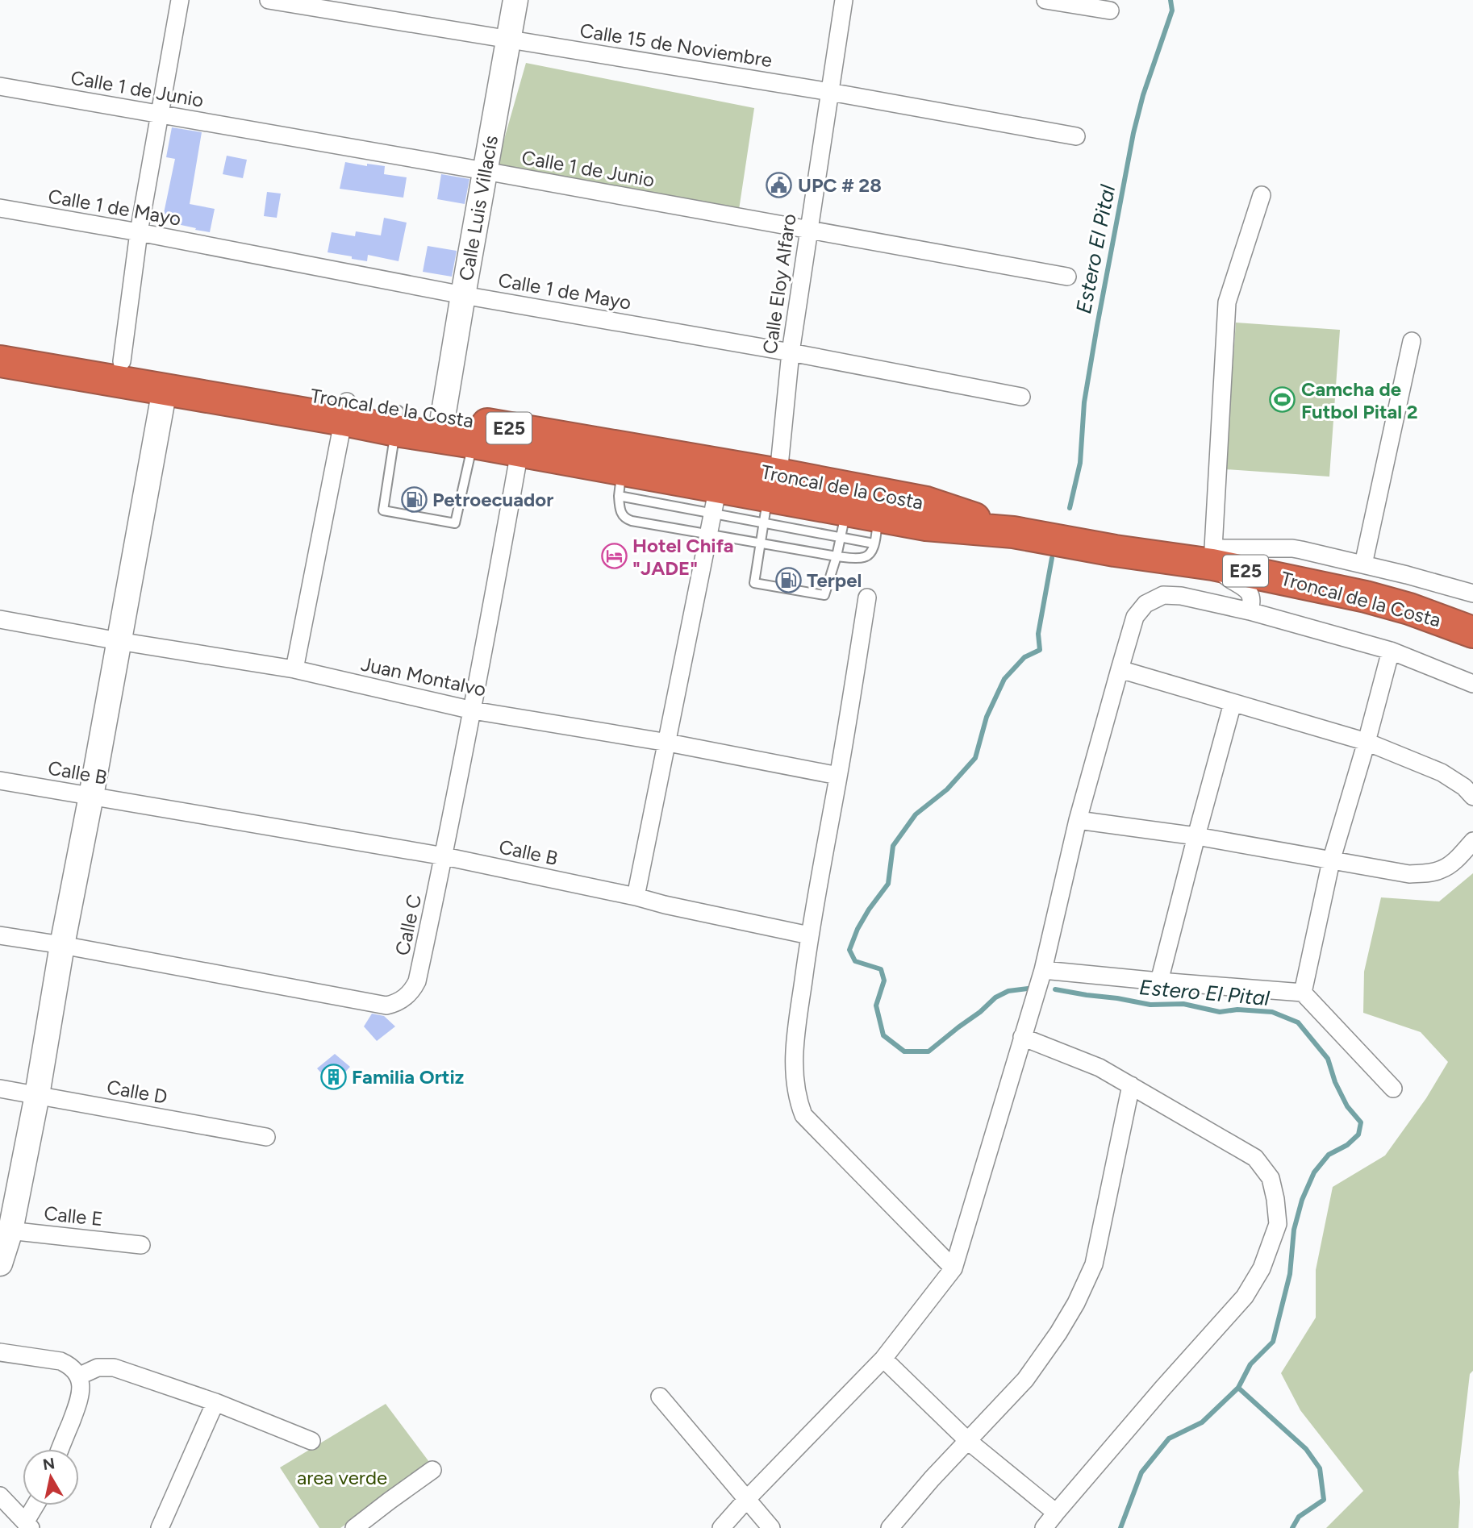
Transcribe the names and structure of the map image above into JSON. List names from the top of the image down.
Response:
{
  "streets": {
    "highway": ["Troncal de la Costa", "E25"],
    "street": [
      "Calle 15 de Noviembre",
      "Calle 1 de Junio",
      "Calle 1 de Mayo",
      "Calle Luis Villacís",
      "Calle Eloy Alfaro",
      "Juan Montalvo",
      "Calle B",
      "Calle C",
      "Calle D",
      "Calle E"
    ]
  },
  "crossings": [
    ["Calle 15 de Noviembre", "Calle Luis Villacís"],
    ["Calle 15 de Noviembre", "Calle Eloy Alfaro"],
    ["Calle 1 de Junio", "Calle Luis Villacís"],
    ["Calle 1 de Junio", "Calle Eloy Alfaro"],
    ["Calle 1 de Mayo", "Calle Luis Villacís"],
    ["Calle 1 de Mayo", "Calle Eloy Alfaro"],
    ["Calle Luis Villacís", "Troncal de la Costa"],
    ["Calle Eloy Alfaro", "Troncal de la Costa"],
    ["Troncal de la Costa", "Calle C"],
    ["Juan Montalvo", "Calle C"],
    ["Calle B", "Calle C"]
  ],
  "water": ["Estero El Pital"],
  "parks": ["area verde"],
  "places": {
    "public building": ["UPC # 28"],
    "sports": ["Camcha de Futbol Pital 2"],
    "fuel station": ["Petroecuador", "Terpel"],
    "hotel": ["Hotel Chifa \"JADE\""],
    "building": ["Familia Ortiz"]
  },
  "north": "top"
}
